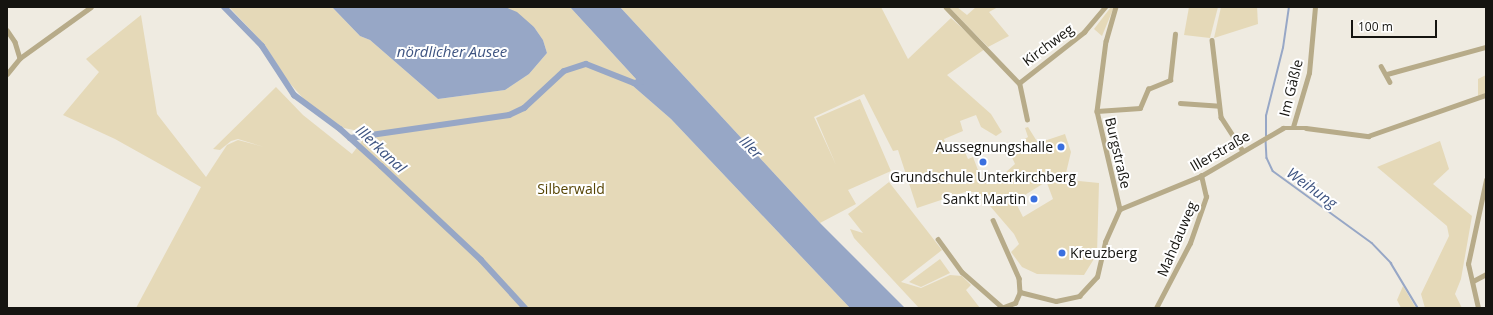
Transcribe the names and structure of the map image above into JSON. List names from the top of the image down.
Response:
{
  "streets": {
    "street": [
      "Kirchweg",
      "Im Gäßle",
      "Illerstraße",
      "Burgstraße",
      "Mahdauweg"
    ]
  },
  "crossings": [
    ["Im Gäßle", "Illerstraße"],
    ["Illerstraße", "Burgstraße"],
    ["Illerstraße", "Mahdauweg"]
  ],
  "water": [
    "nördlicher Ausee",
    "Iller",
    "Illerkanal",
    "Weihung"
  ],
  "parks": ["Silberwald"],
  "places": [
    "Aussegnungshalle",
    "Grundschule Unterkirchberg",
    "Sankt Martin",
    "Kreuzberg"
  ],
  "scale_bar": "100 m"
}
